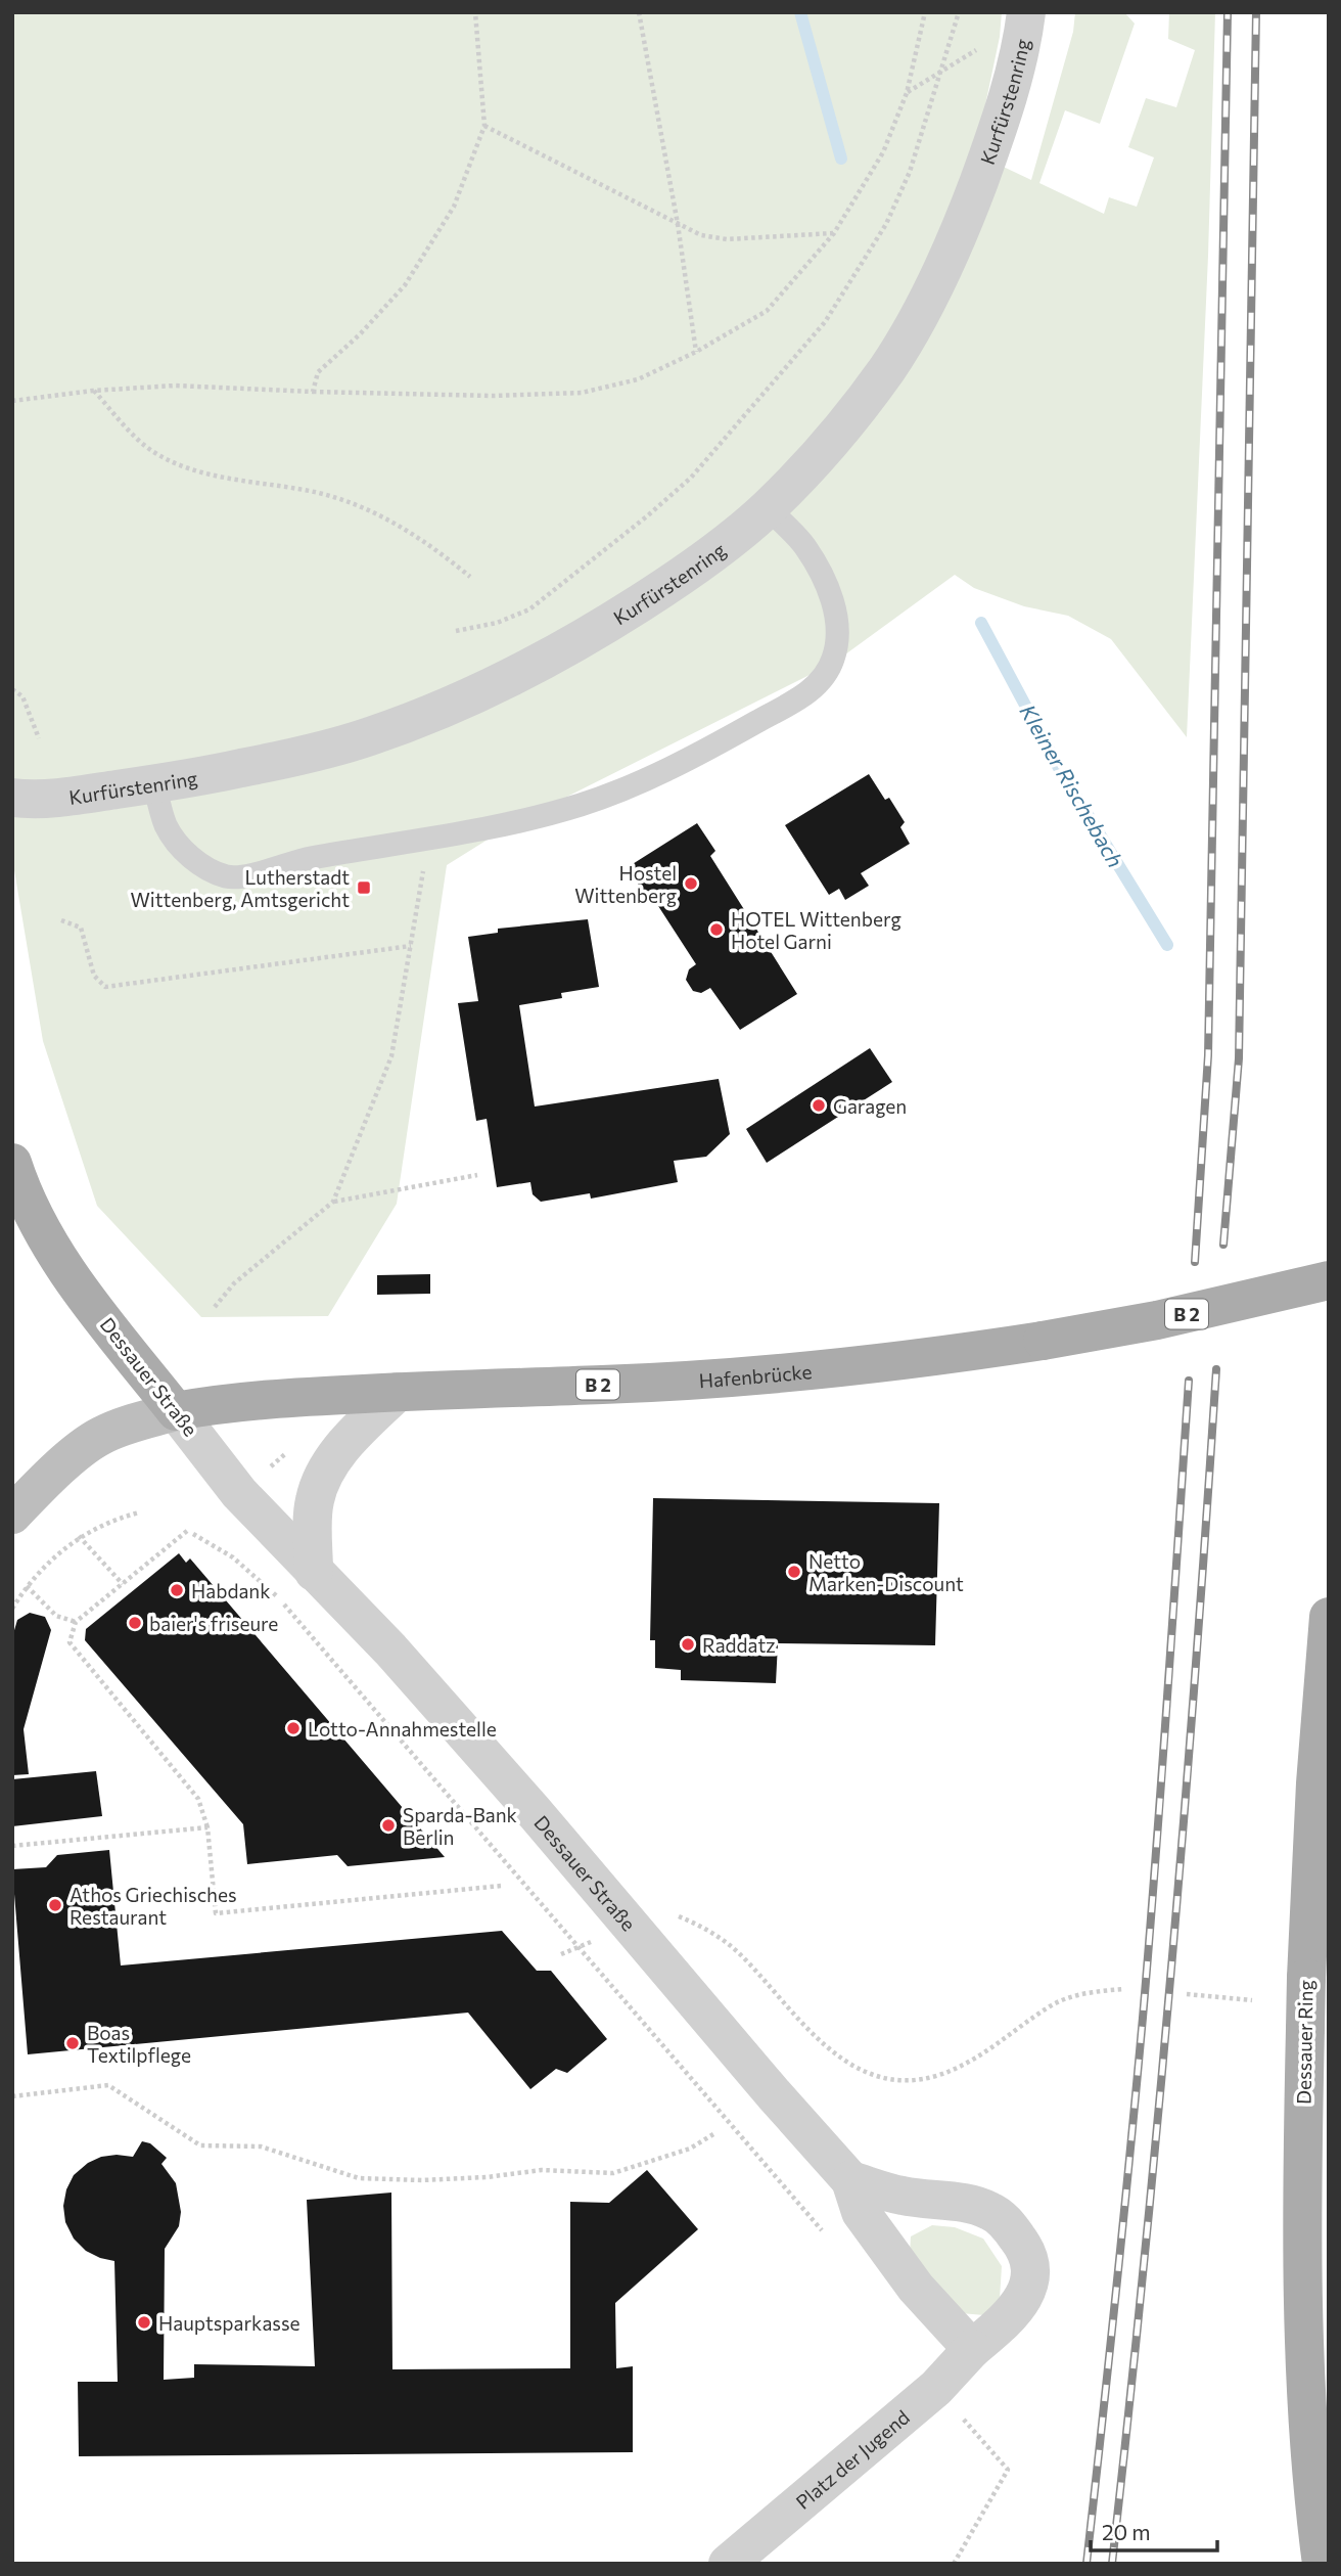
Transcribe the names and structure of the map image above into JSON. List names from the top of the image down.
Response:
{
  "streets": {
    "main road": [
      "B 2",
      "Hafenbrücke",
      "Dessauer Straße",
      "Dessauer Ring"
    ],
    "street": ["Kurfürstenring", "Platz der Jugend"]
  },
  "crossings": [
    ["Hafenbrücke", "Dessauer Straße"],
    ["Dessauer Straße", "Platz der Jugend"]
  ],
  "water": ["Kleiner Rischebach"],
  "places": {
    "other": [
      "Hostel Wittenberg",
      "HOTEL Wittenberg Hotel Garni",
      "Garagen",
      "Netto Marken-Discount",
      "Habdank",
      "baier's friseure",
      "Raddatz",
      "Lotto-Annahmestelle",
      "Sparda-Bank Berlin",
      "Athos Griechisches Restaurant",
      "Boas Textilpflege",
      "Hauptsparkasse"
    ],
    "transit": ["Lutherstadt Wittenberg, Amtsgericht"]
  },
  "scale_bar": "20 m"
}
